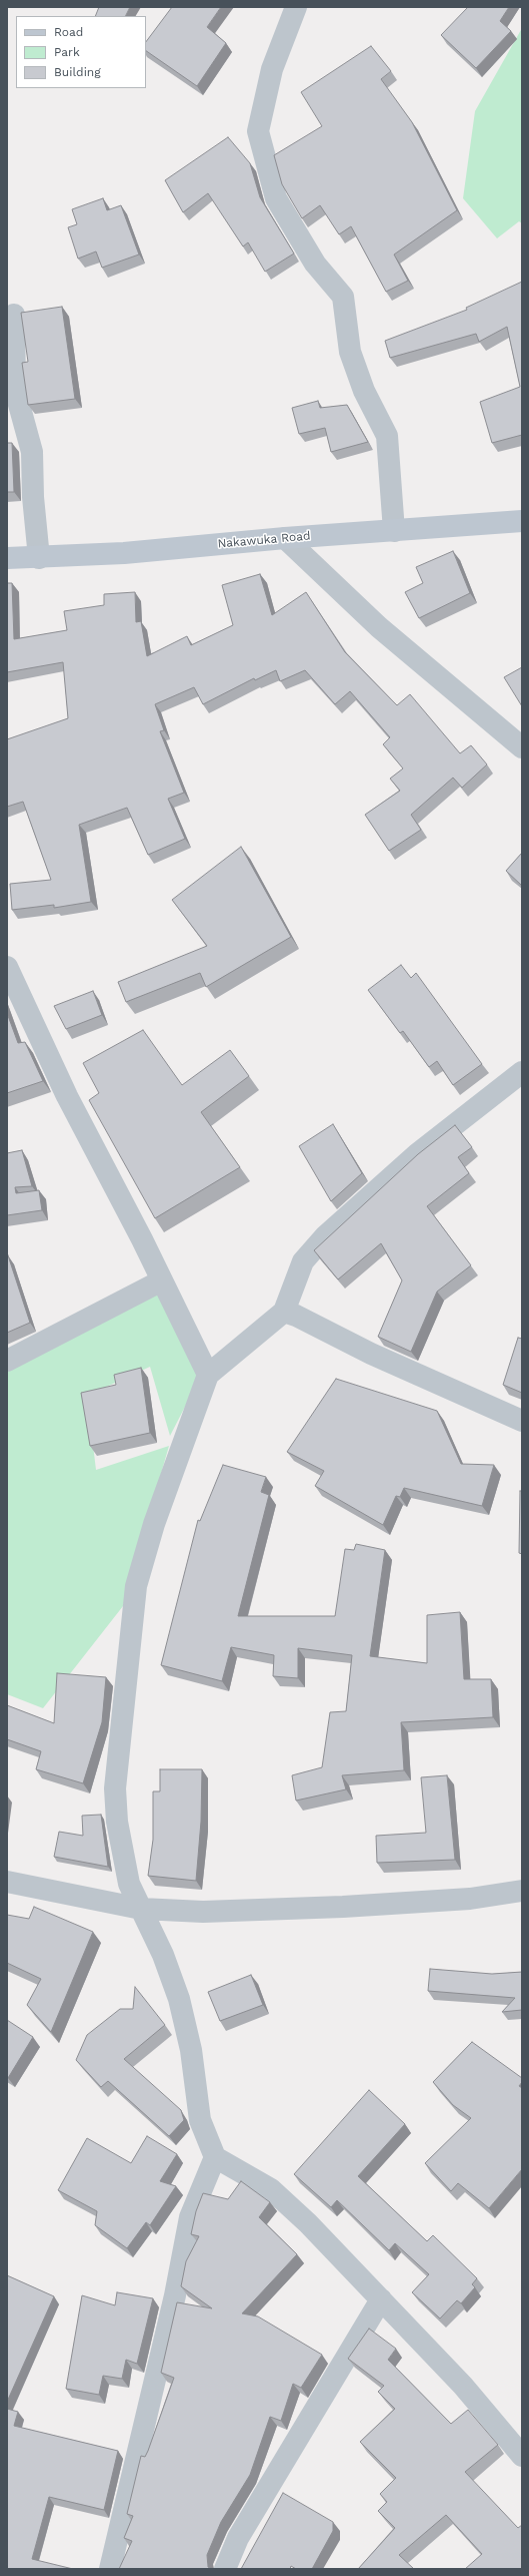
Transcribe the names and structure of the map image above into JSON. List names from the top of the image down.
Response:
{
  "streets": {
    "main road": ["Nakawuka Road"]
  },
  "legend": ["Road", "Park", "Building"]
}
